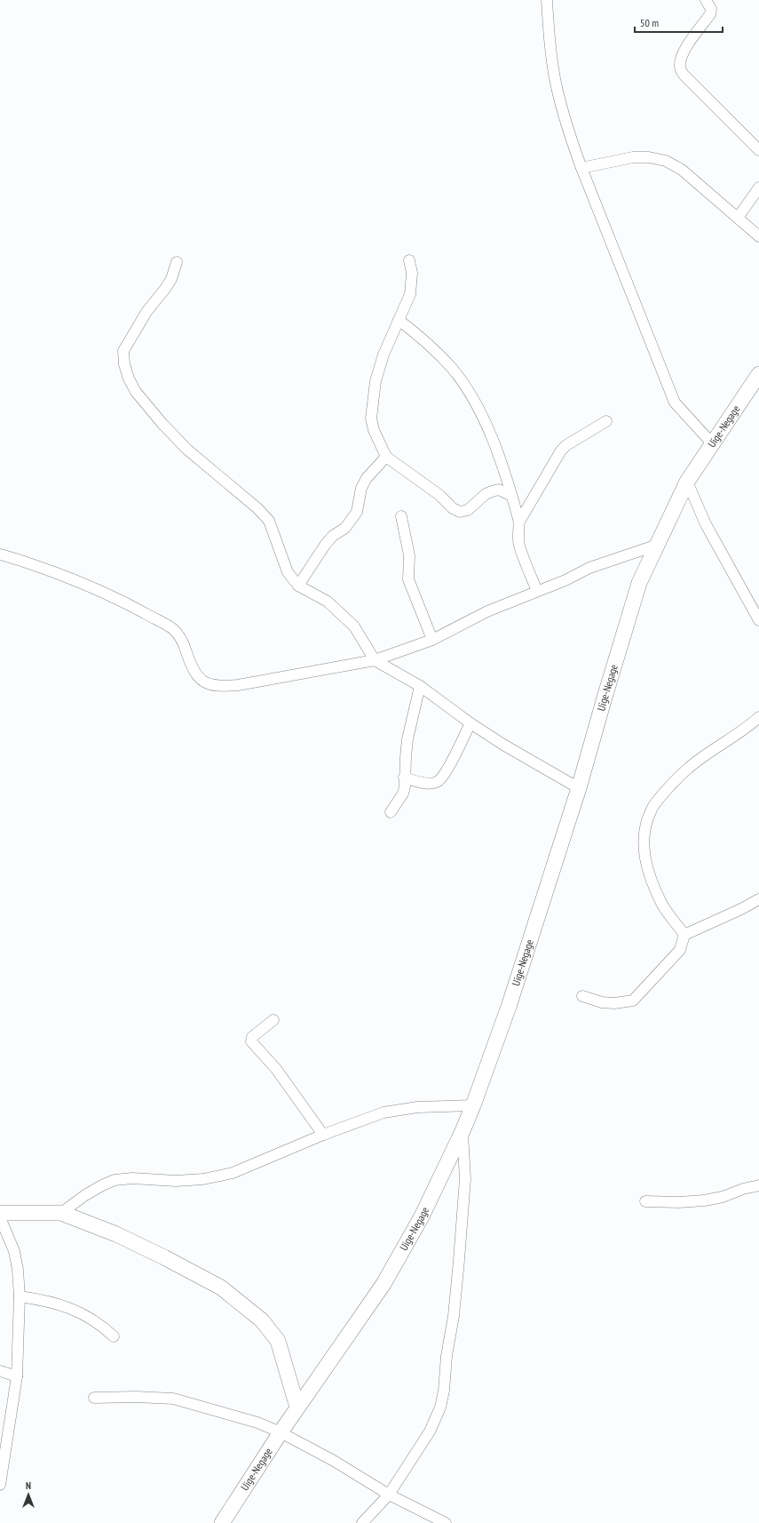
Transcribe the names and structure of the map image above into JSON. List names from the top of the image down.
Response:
{
  "streets": {
    "main road": ["Uige-Negage"]
  },
  "scale_bar": "50 m",
  "north": "top"
}
